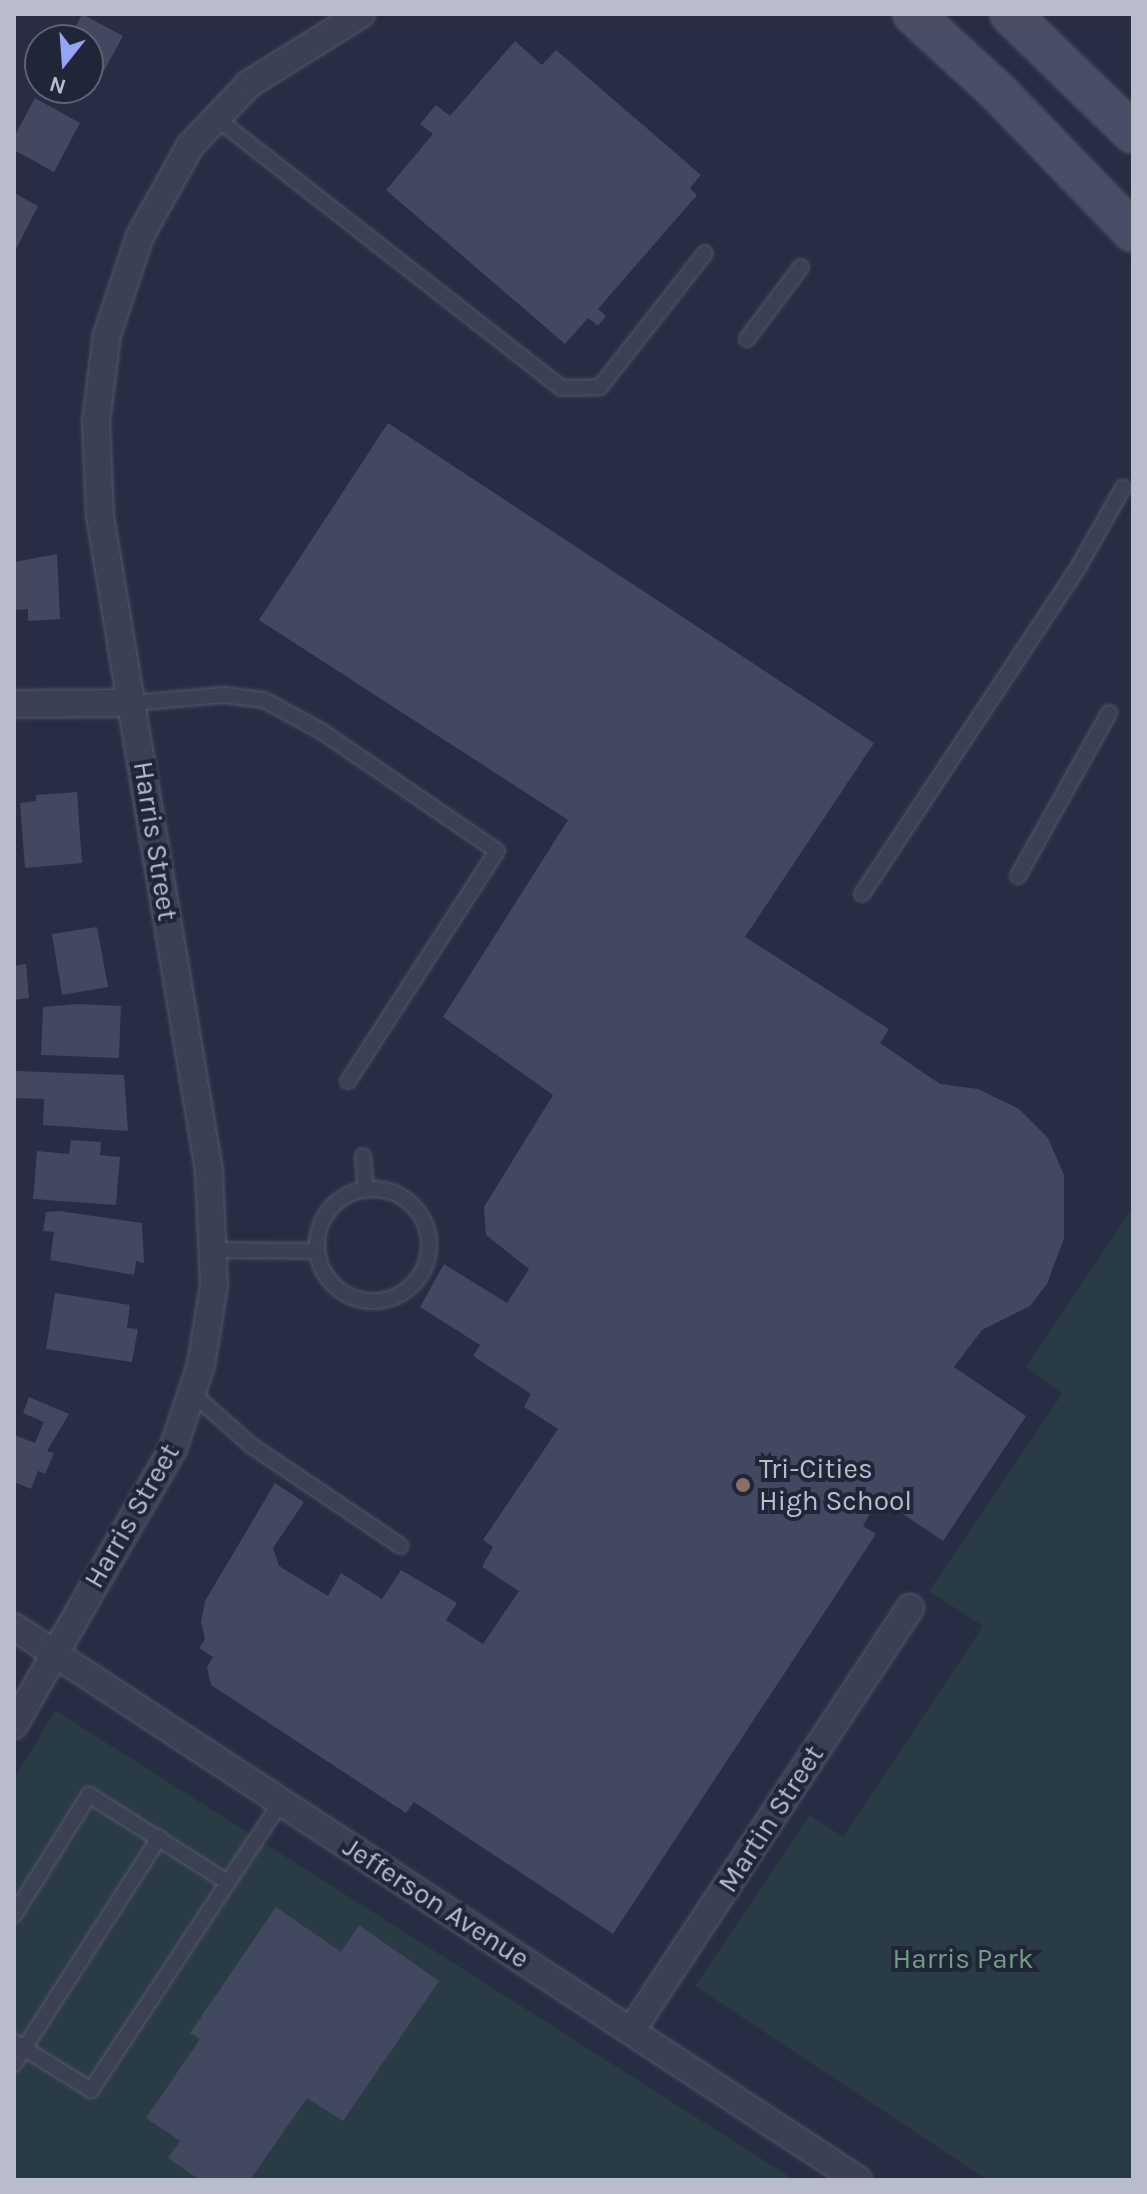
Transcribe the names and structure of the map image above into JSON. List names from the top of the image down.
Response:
{
  "streets": {
    "street": ["Harris Street", "Martin Street", "Jefferson Avenue"]
  },
  "crossings": [
    ["Harris Street", "Jefferson Avenue"],
    ["Martin Street", "Jefferson Avenue"]
  ],
  "parks": ["Harris Park"],
  "places": ["Tri-Cities High School"],
  "north": "bottom"
}
